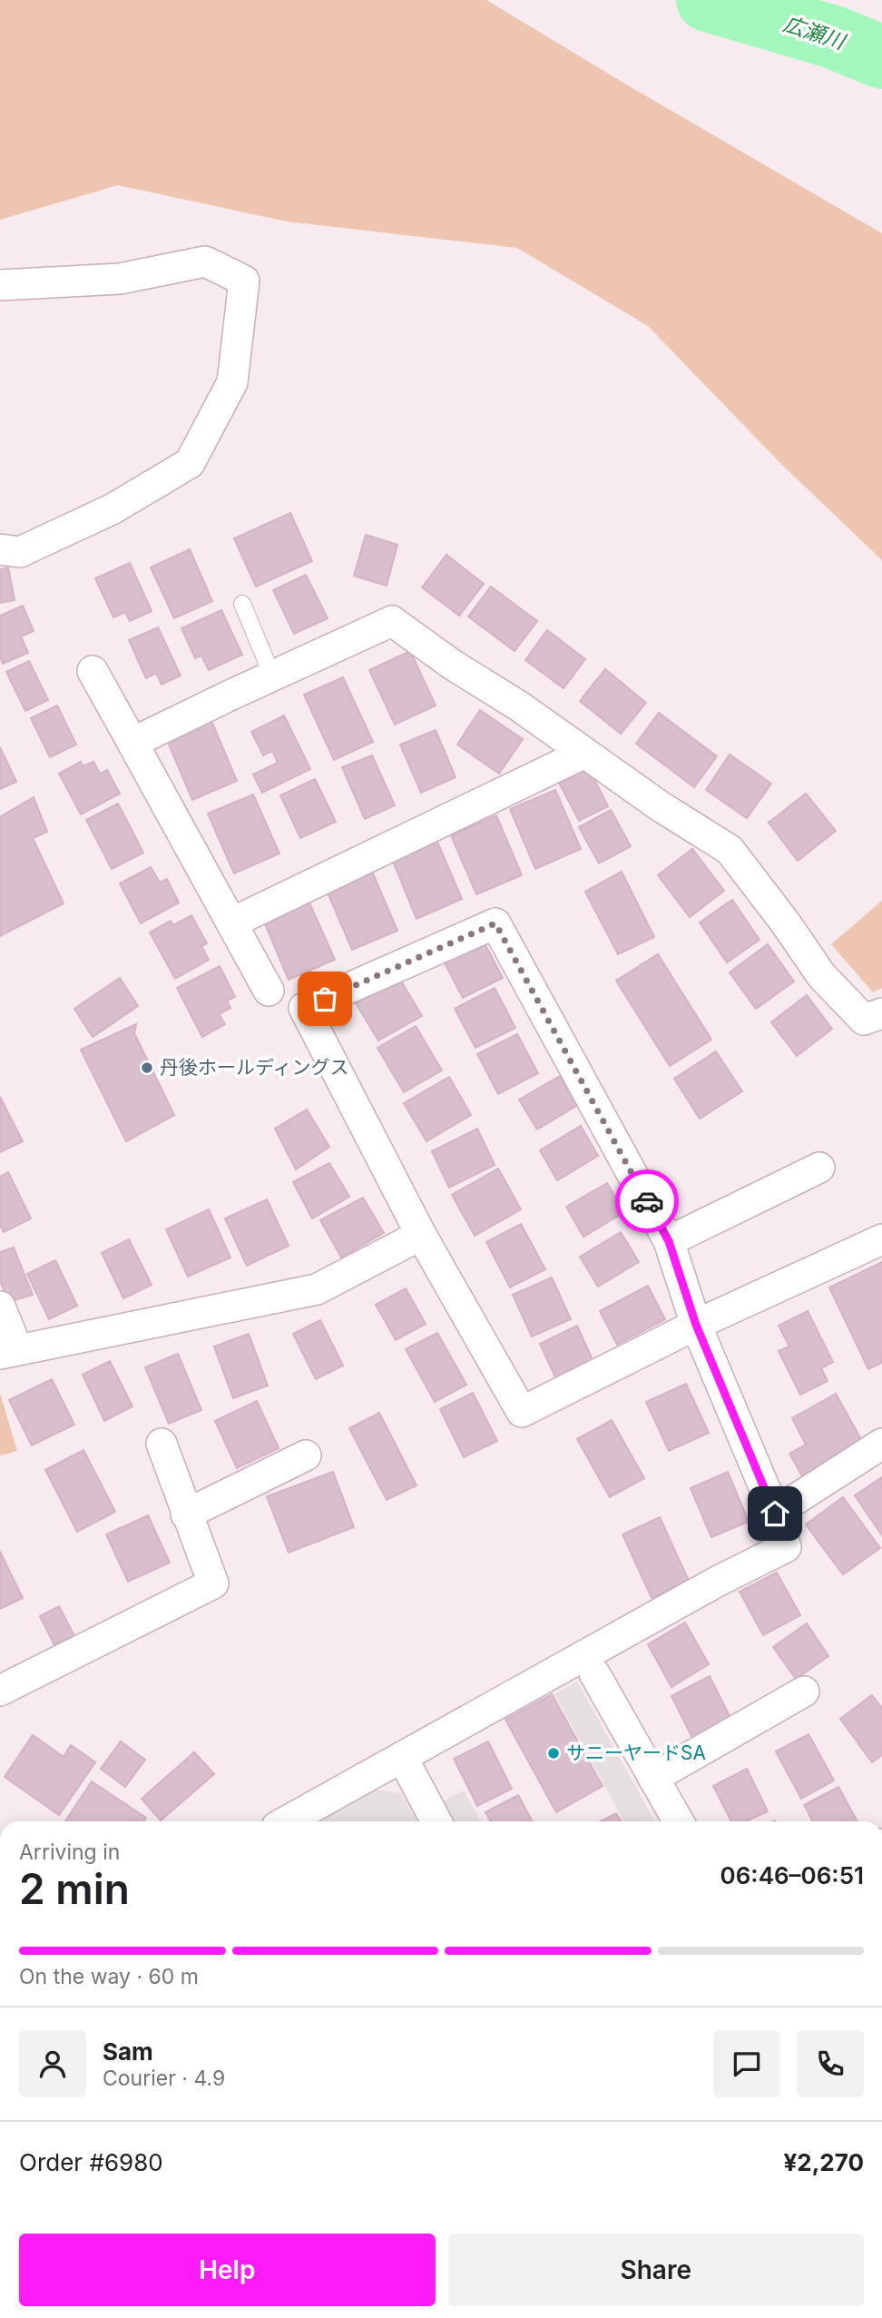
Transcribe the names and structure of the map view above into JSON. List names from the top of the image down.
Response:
{
  "water": ["広瀬川"],
  "places": ["丹後ホールディングス", "サニーヤードSA"],
  "page": {
    "heading": ["2 min", "Arriving in", "06:46–06:51"],
    "panel": [
      "Sam",
      "Courier · 4.9",
      "Order #6980",
      "¥2,270"
    ],
    "bar": "On the way · 60 m",
    "buttons": ["Help", "Share"]
  }
}
